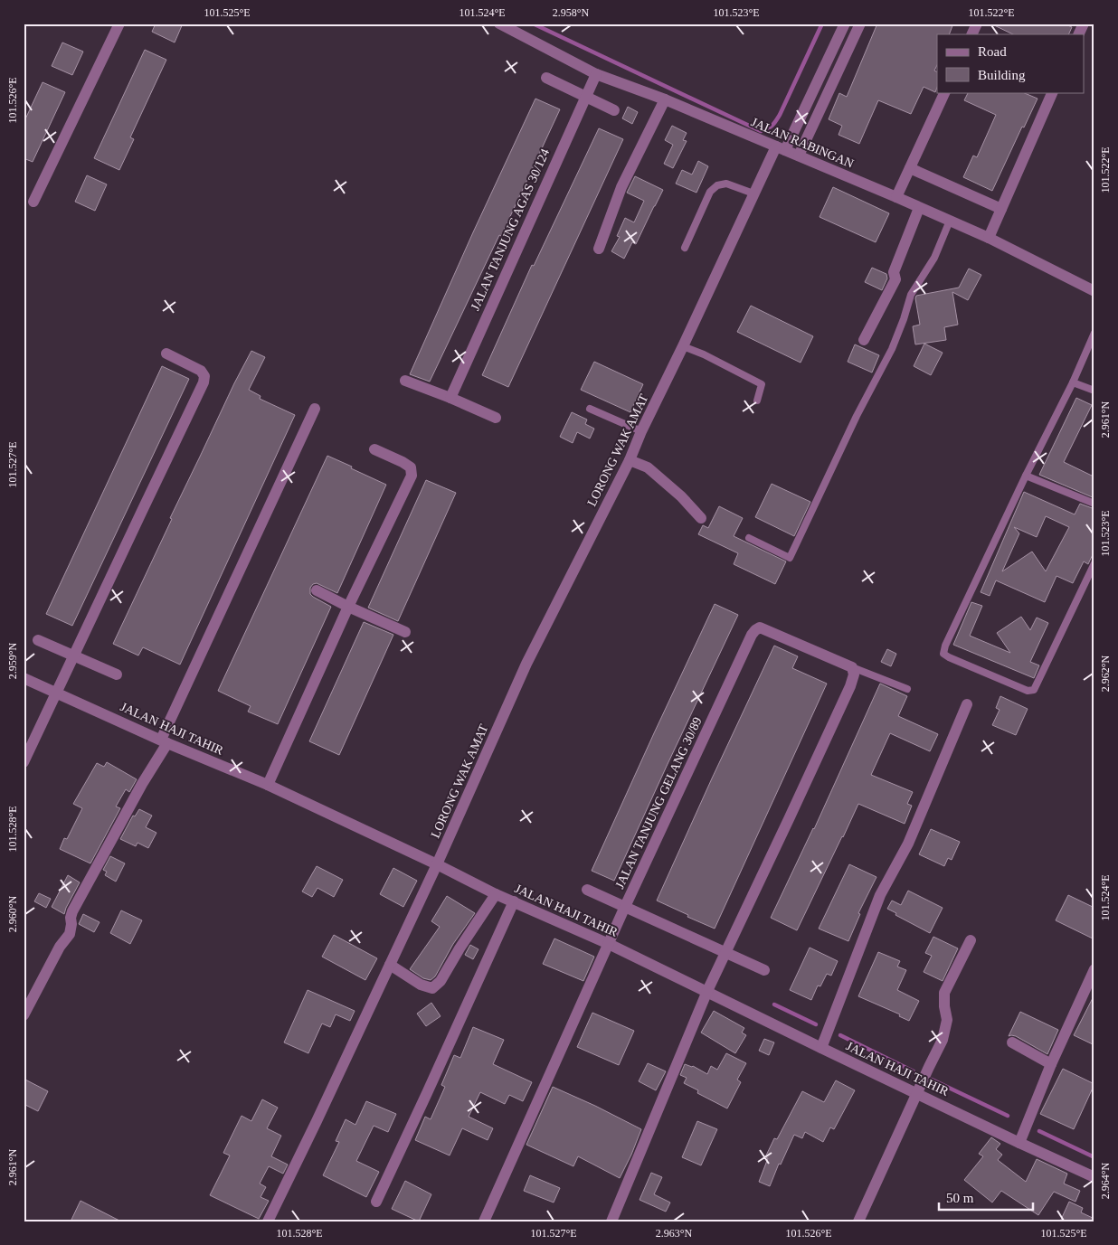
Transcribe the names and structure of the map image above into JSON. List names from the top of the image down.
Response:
{
  "streets": {
    "street": [
      "JALAN RABINGAN",
      "JALAN TANJUNG AGAS 30/124",
      "LORONG WAK AMAT",
      "JALAN HAJI TAHIR",
      "JALAN TANJUNG GELANG 30/89"
    ]
  },
  "crossings": [
    ["JALAN RABINGAN", "JALAN TANJUNG AGAS 30/124"],
    ["JALAN RABINGAN", "LORONG WAK AMAT"],
    ["LORONG WAK AMAT", "JALAN HAJI TAHIR"],
    ["JALAN HAJI TAHIR", "JALAN TANJUNG GELANG 30/89"]
  ],
  "legend": ["Road", "Building"],
  "scale_bar": "50 m",
  "coordinates": [
    "101.525°E",
    "101.524°E",
    "2.958°N",
    "101.523°E",
    "101.522°E",
    "101.526°E",
    "2.961°N",
    "101.527°E",
    "2.959°N",
    "2.962°N",
    "101.528°E",
    "2.960°N",
    "2.964°N",
    "2.963°N"
  ]
}
